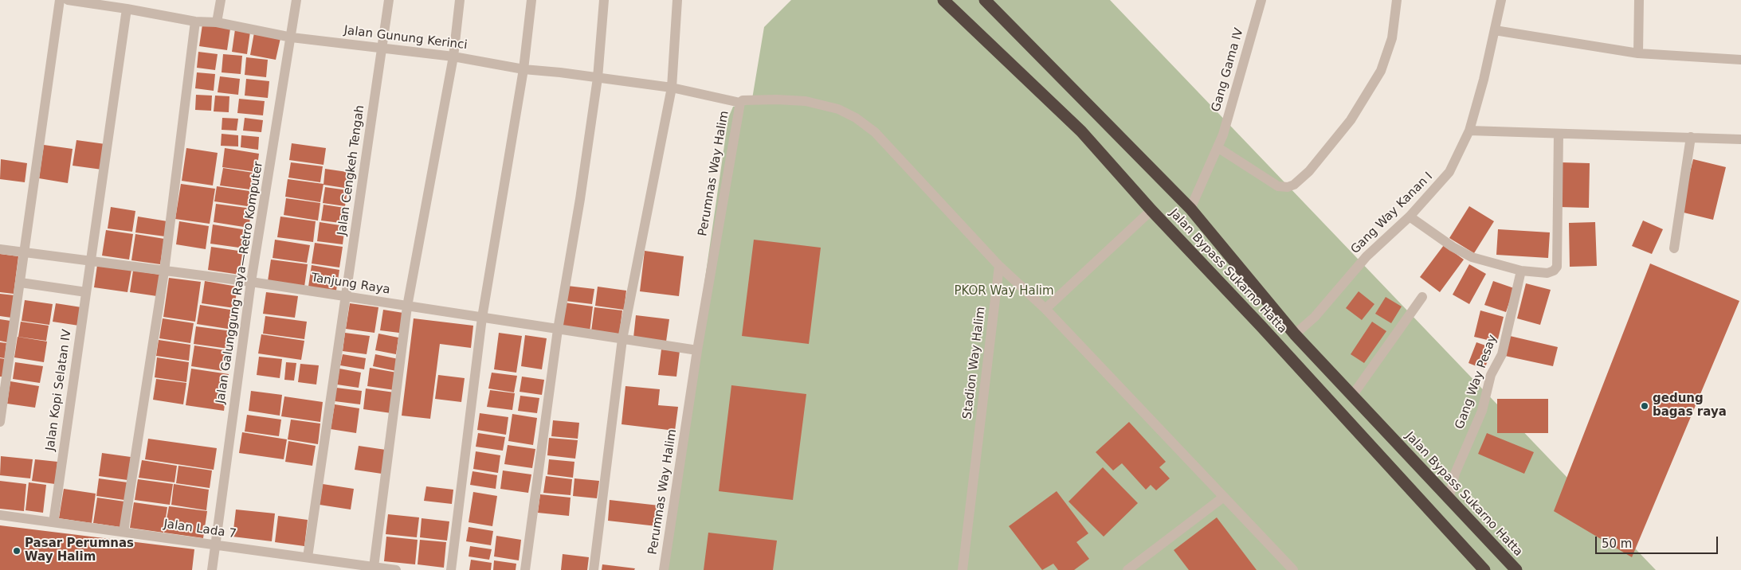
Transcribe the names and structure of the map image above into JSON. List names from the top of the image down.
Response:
{
  "streets": {
    "highway": ["Jalan Bypass Sukarno Hatta"],
    "street": [
      "Jalan Gunung Kerinci",
      "Gang Gama IV",
      "Jalan Cengkeh Tengah",
      "Perumnas Way Halim",
      "Gang Way Kanan I",
      "Jalan Galunggung Raya—Retro Komputer",
      "Tanjung Raya",
      "Stadion Way Halim",
      "Gang Way Pesay",
      "Jalan Kopi Selatan IV",
      "Jalan Lada 7"
    ]
  },
  "crossings": [
    ["Jalan Gunung Kerinci", "Jalan Cengkeh Tengah"],
    ["Jalan Gunung Kerinci", "Perumnas Way Halim"],
    ["Jalan Gunung Kerinci", "Jalan Galunggung Raya—Retro Komputer"],
    ["Jalan Gunung Kerinci", "Jalan Kopi Selatan IV"],
    ["Gang Gama IV", "Jalan Bypass Sukarno Hatta"],
    ["Jalan Cengkeh Tengah", "Tanjung Raya"],
    ["Jalan Cengkeh Tengah", "Jalan Lada 7"],
    ["Perumnas Way Halim", "Tanjung Raya"],
    ["Perumnas Way Halim", "Stadion Way Halim"],
    ["Gang Way Kanan I", "Jalan Bypass Sukarno Hatta"],
    ["Jalan Bypass Sukarno Hatta", "Gang Way Pesay"],
    ["Jalan Galunggung Raya—Retro Komputer", "Tanjung Raya"],
    ["Jalan Galunggung Raya—Retro Komputer", "Jalan Lada 7"],
    ["Tanjung Raya", "Jalan Kopi Selatan IV"],
    ["Jalan Kopi Selatan IV", "Jalan Lada 7"]
  ],
  "parks": ["PKOR Way Halim"],
  "places": ["gedung bagas raya", "Pasar Perumnas Way Halim"],
  "scale_bar": "50 m"
}
